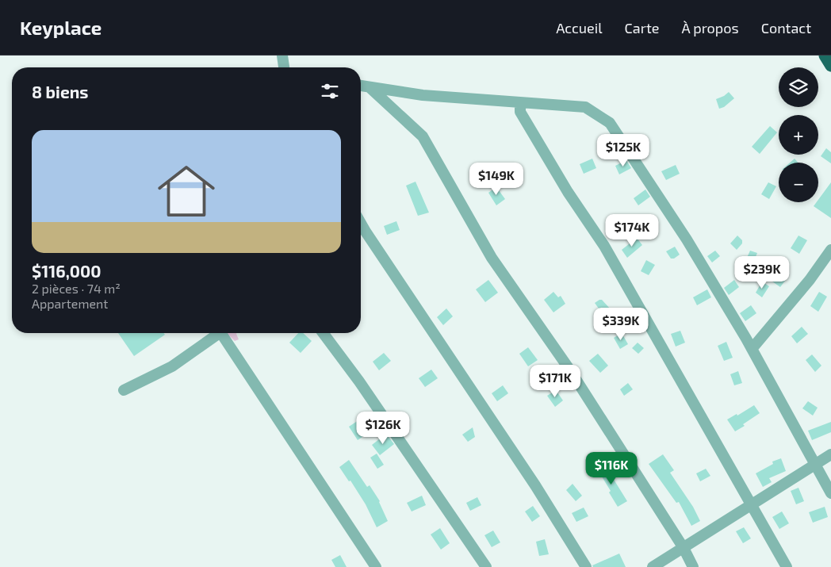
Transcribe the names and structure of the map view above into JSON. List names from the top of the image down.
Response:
{
  "page": {
    "header": "Keyplace",
    "nav": [
      "Accueil",
      "Carte",
      "À propos",
      "Contact"
    ],
    "map_buttons": ["+", "−"],
    "heading": "8 biens",
    "list": [
      {
        "name": "$116,000",
        "note": "2 pièces · 74 m² · Appartement"
      }
    ],
    "price": [
      "$125K",
      "$149K",
      "$174K",
      "$239K",
      "$339K",
      "$171K",
      "$126K",
      "$116K"
    ]
  }
}
